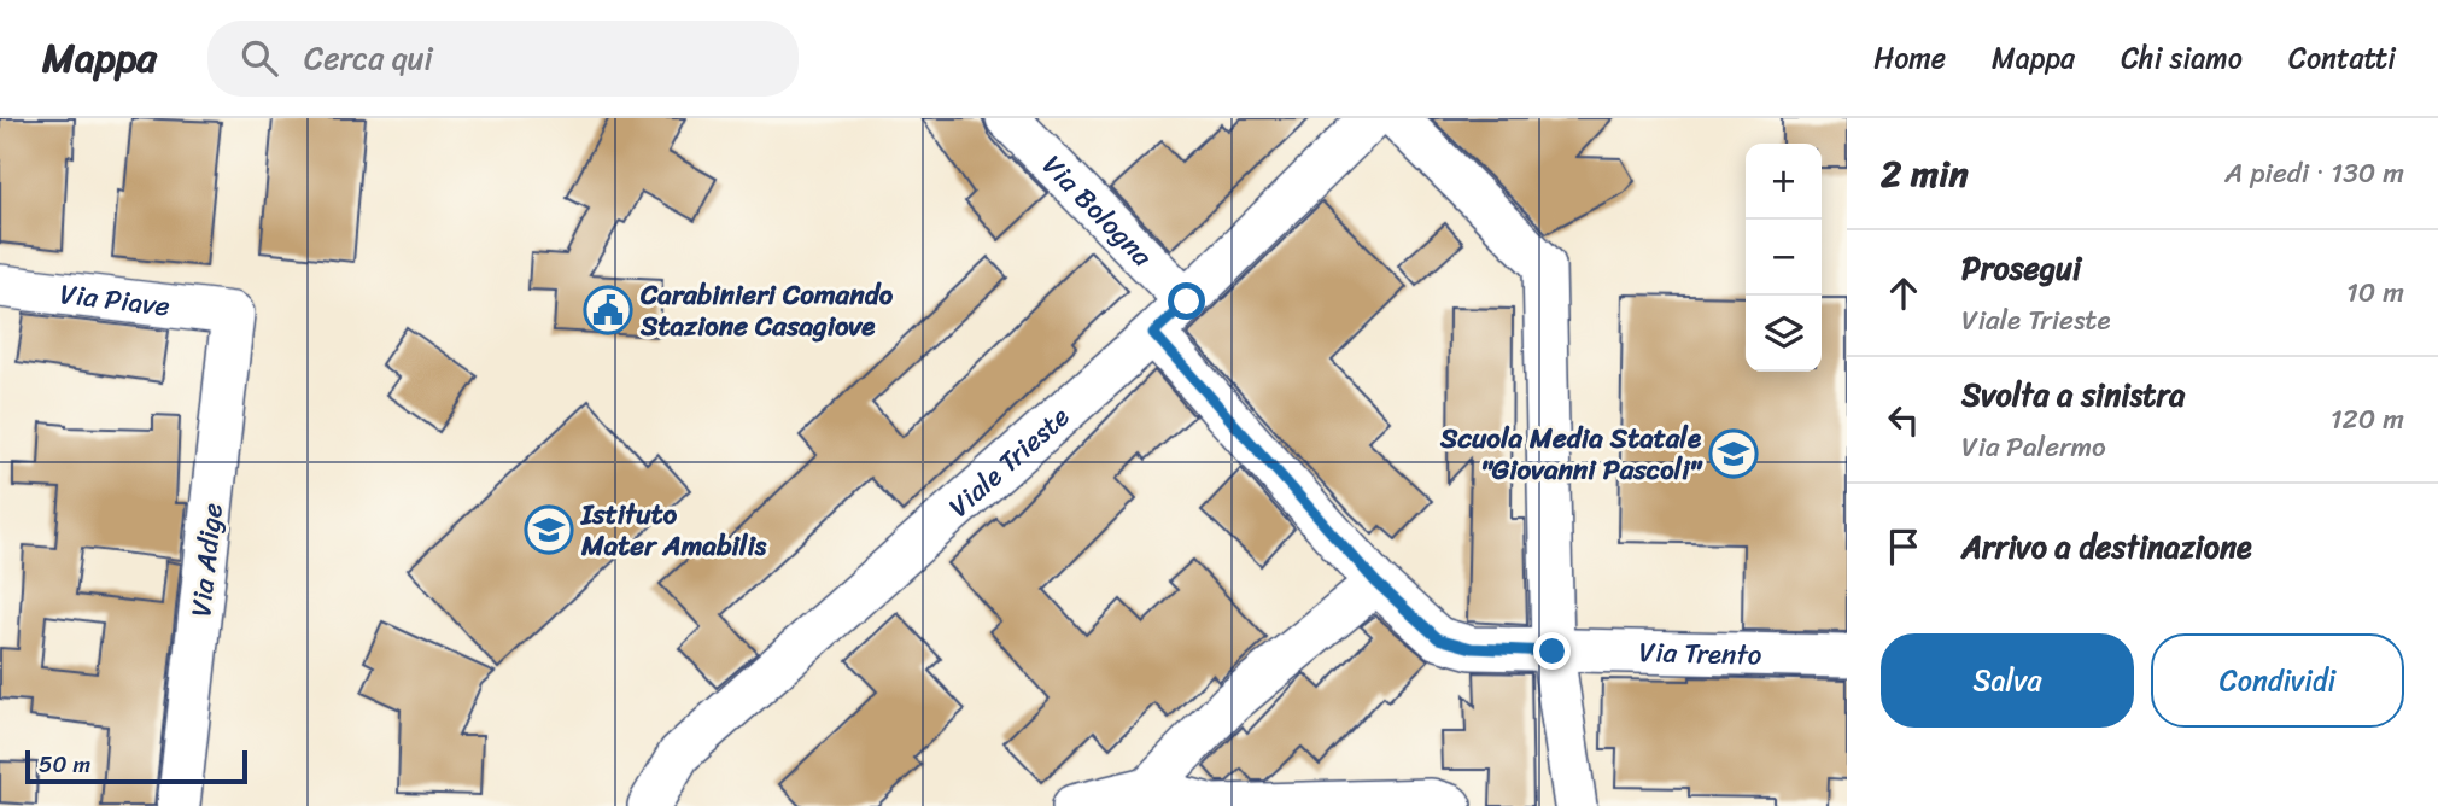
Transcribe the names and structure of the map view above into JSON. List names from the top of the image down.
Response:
{
  "streets": {
    "street": [
      "Via Bologna",
      "Via Piave",
      "Viale Trieste",
      "Via Adige",
      "Via Trento"
    ]
  },
  "crossings": [
    ["Via Bologna", "Viale Trieste"],
    ["Via Piave", "Via Adige"],
    ["Viale Trieste", "Via Trento"]
  ],
  "places": {
    "public building": ["Carabinieri Comando Stazione Casagiove"],
    "school or university": ["Scuola Media Statale \"Giovanni Pascoli\"", "Istituto Mater Amabilis"]
  },
  "scale_bar": "50 m",
  "page": {
    "header": "Mappa",
    "search": "Cerca qui",
    "nav": [
      "Home",
      "Mappa",
      "Chi siamo",
      "Contatti"
    ],
    "heading": ["2 min", "A piedi · 130 m"],
    "map_buttons": ["+", "−"],
    "list": [
      ["Prosegui", "Viale Trieste", "10 m"],
      ["Svolta a sinistra", "Via Palermo", "120 m"],
      "Arrivo a destinazione"
    ],
    "buttons": ["Salva", "Condividi"],
    "scale": "50 m"
  }
}
